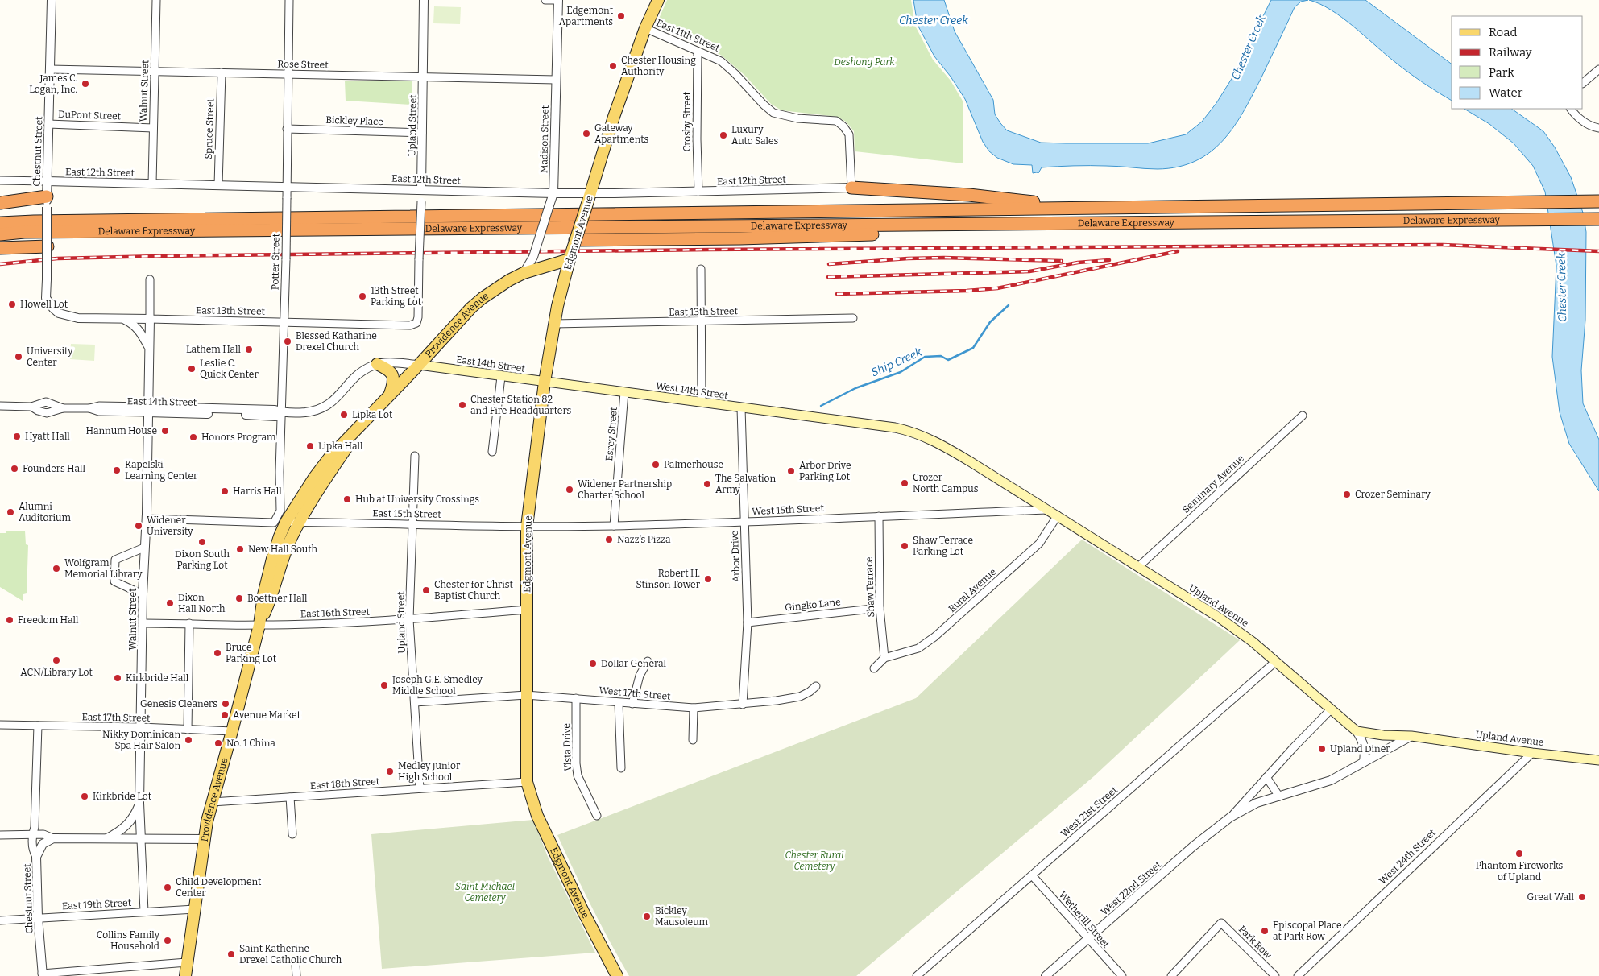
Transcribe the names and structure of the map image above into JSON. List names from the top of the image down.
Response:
{
  "streets": {
    "highway": ["Delaware Expressway"],
    "main road": [
      "Edgmont Avenue",
      "Providence Avenue",
      "East 14th Street",
      "West 14th Street",
      "Upland Avenue"
    ],
    "street": [
      "East 11th Street",
      "Rose Street",
      "Walnut Street",
      "DuPont Street",
      "Bickley Place",
      "Crosby Street",
      "Upland Street",
      "Spruce Street",
      "Madison Street",
      "Chestnut Street",
      "East 12th Street",
      "Potter Street",
      "East 13th Street",
      "Esrey Street",
      "Seminary Avenue",
      "West 15th Street",
      "East 15th Street",
      "Arbor Drive",
      "Shaw Terrace",
      "Rural Avenue",
      "Gingko Lane",
      "East 16th Street",
      "West 17th Street",
      "East 17th Street",
      "Vista Drive",
      "East 18th Street",
      "West 21st Street",
      "West 24th Street",
      "West 22nd Street",
      "East 19th Street",
      "Wetherill Street",
      "Park Row"
    ]
  },
  "crossings": [
    ["East 11th Street", "Crosby Street"],
    ["East 11th Street", "East 12th Street"],
    ["East 11th Street", "Edgmont Avenue"],
    ["Rose Street", "Walnut Street"],
    ["Rose Street", "Upland Street"],
    ["Rose Street", "Spruce Street"],
    ["Rose Street", "Madison Street"],
    ["Rose Street", "Chestnut Street"],
    ["Rose Street", "Potter Street"],
    ["Walnut Street", "DuPont Street"],
    ["Walnut Street", "East 12th Street"],
    ["Walnut Street", "Potter Street"],
    ["Walnut Street", "East 13th Street"],
    ["Walnut Street", "East 14th Street"],
    ["Walnut Street", "East 16th Street"],
    ["Walnut Street", "East 17th Street"],
    ["Walnut Street", "East 19th Street"],
    ["DuPont Street", "Chestnut Street"],
    ["Bickley Place", "Upland Street"],
    ["Bickley Place", "Potter Street"],
    ["Crosby Street", "East 12th Street"],
    ["Upland Street", "East 12th Street"],
    ["Upland Street", "East 13th Street"],
    ["Upland Street", "East 15th Street"],
    ["Upland Street", "East 16th Street"],
    ["Upland Street", "East 18th Street"],
    ["Spruce Street", "East 12th Street"],
    ["Madison Street", "East 12th Street"],
    ["Madison Street", "Providence Avenue"],
    ["Chestnut Street", "East 12th Street"],
    ["Chestnut Street", "East 13th Street"],
    ["Chestnut Street", "East 17th Street"],
    ["Chestnut Street", "East 19th Street"],
    ["East 12th Street", "Edgmont Avenue"],
    ["East 12th Street", "Potter Street"],
    ["Edgmont Avenue", "East 13th Street"],
    ["Edgmont Avenue", "Providence Avenue"],
    ["Edgmont Avenue", "East 14th Street"],
    ["Edgmont Avenue", "West 14th Street"],
    ["Edgmont Avenue", "West 15th Street"],
    ["Edgmont Avenue", "East 15th Street"],
    ["Edgmont Avenue", "East 16th Street"],
    ["Edgmont Avenue", "West 17th Street"],
    ["Edgmont Avenue", "East 18th Street"],
    ["Potter Street", "East 13th Street"],
    ["Potter Street", "East 14th Street"],
    ["Providence Avenue", "East 14th Street"],
    ["Providence Avenue", "East 15th Street"],
    ["Providence Avenue", "East 16th Street"],
    ["Providence Avenue", "East 17th Street"],
    ["Providence Avenue", "East 18th Street"],
    ["Providence Avenue", "East 19th Street"],
    ["East 14th Street", "West 14th Street"],
    ["West 14th Street", "Esrey Street"],
    ["West 14th Street", "Arbor Drive"],
    ["West 14th Street", "Upland Avenue"],
    ["Esrey Street", "West 15th Street"],
    ["Seminary Avenue", "Upland Avenue"],
    ["West 15th Street", "East 15th Street"],
    ["West 15th Street", "Arbor Drive"],
    ["West 15th Street", "Shaw Terrace"],
    ["West 15th Street", "Rural Avenue"],
    ["West 15th Street", "Upland Avenue"],
    ["Arbor Drive", "Gingko Lane"],
    ["Arbor Drive", "West 17th Street"],
    ["Shaw Terrace", "Rural Avenue"],
    ["Shaw Terrace", "Gingko Lane"],
    ["Rural Avenue", "Upland Avenue"],
    ["Upland Avenue", "West 21st Street"],
    ["Upland Avenue", "West 24th Street"],
    ["Upland Avenue", "West 22nd Street"],
    ["West 17th Street", "Vista Drive"],
    ["West 21st Street", "Wetherill Street"],
    ["West 22nd Street", "Wetherill Street"]
  ],
  "water": ["Chester Creek", "Ship Creek"],
  "parks": ["Deshong Park", "Chester Rural Cemetery", "Saint Michael Cemetery"],
  "places": [
    "Edgemont Apartments",
    "Chester Housing Authority",
    "James C. Logan, Inc.",
    "Gateway Apartments",
    "Luxury Auto Sales",
    "13th Street Parking Lot",
    "Howell Lot",
    "Blessed Katharine Drexel Church",
    "Lathem Hall",
    "University Center",
    "Leslie C. Quick Center",
    "Chester Station 82 and Fire Headquarters",
    "Lipka Lot",
    "Hannum House",
    "Hyatt Hall",
    "Honors Program",
    "Lipka Hall",
    "Palmerhouse",
    "Founders Hall",
    "Kapelski Learning Center",
    "Arbor Drive Parking Lot",
    "Crozer North Campus",
    "The Salvation Army",
    "Widener Partnership Charter School",
    "Harris Hall",
    "Crozer Seminary",
    "Hub at University Crossings",
    "Alumni Auditorium",
    "Widener University",
    "Nazz's Pizza",
    "Dixon South Parking Lot",
    "Shaw Terrace Parking Lot",
    "New Hall South",
    "Wolfgram Memorial Library",
    "Robert H. Stinson Tower",
    "Chester for Christ Baptist Church",
    "Boettner Hall",
    "Dixon Hall North",
    "Freedom Hall",
    "Bruce Parking Lot",
    "ACN/Library Lot",
    "Dollar General",
    "Kirkbride Hall",
    "Joseph G.E. Smedley Middle School",
    "Genesis Cleaners",
    "Avenue Market",
    "Nikky Dominican Spa Hair Salon",
    "No. 1 China",
    "Upland Diner",
    "Medley Junior High School",
    "Kirkbride Lot",
    "Phantom Fireworks of Upland",
    "Child Development Center",
    "Great Wall",
    "Bickley Mausoleum",
    "Episcopal Place at Park Row",
    "Collins Family Household",
    "Saint Katherine Drexel Catholic Church"
  ],
  "legend": [
    "Road",
    "Railway",
    "Park",
    "Water"
  ]
}
